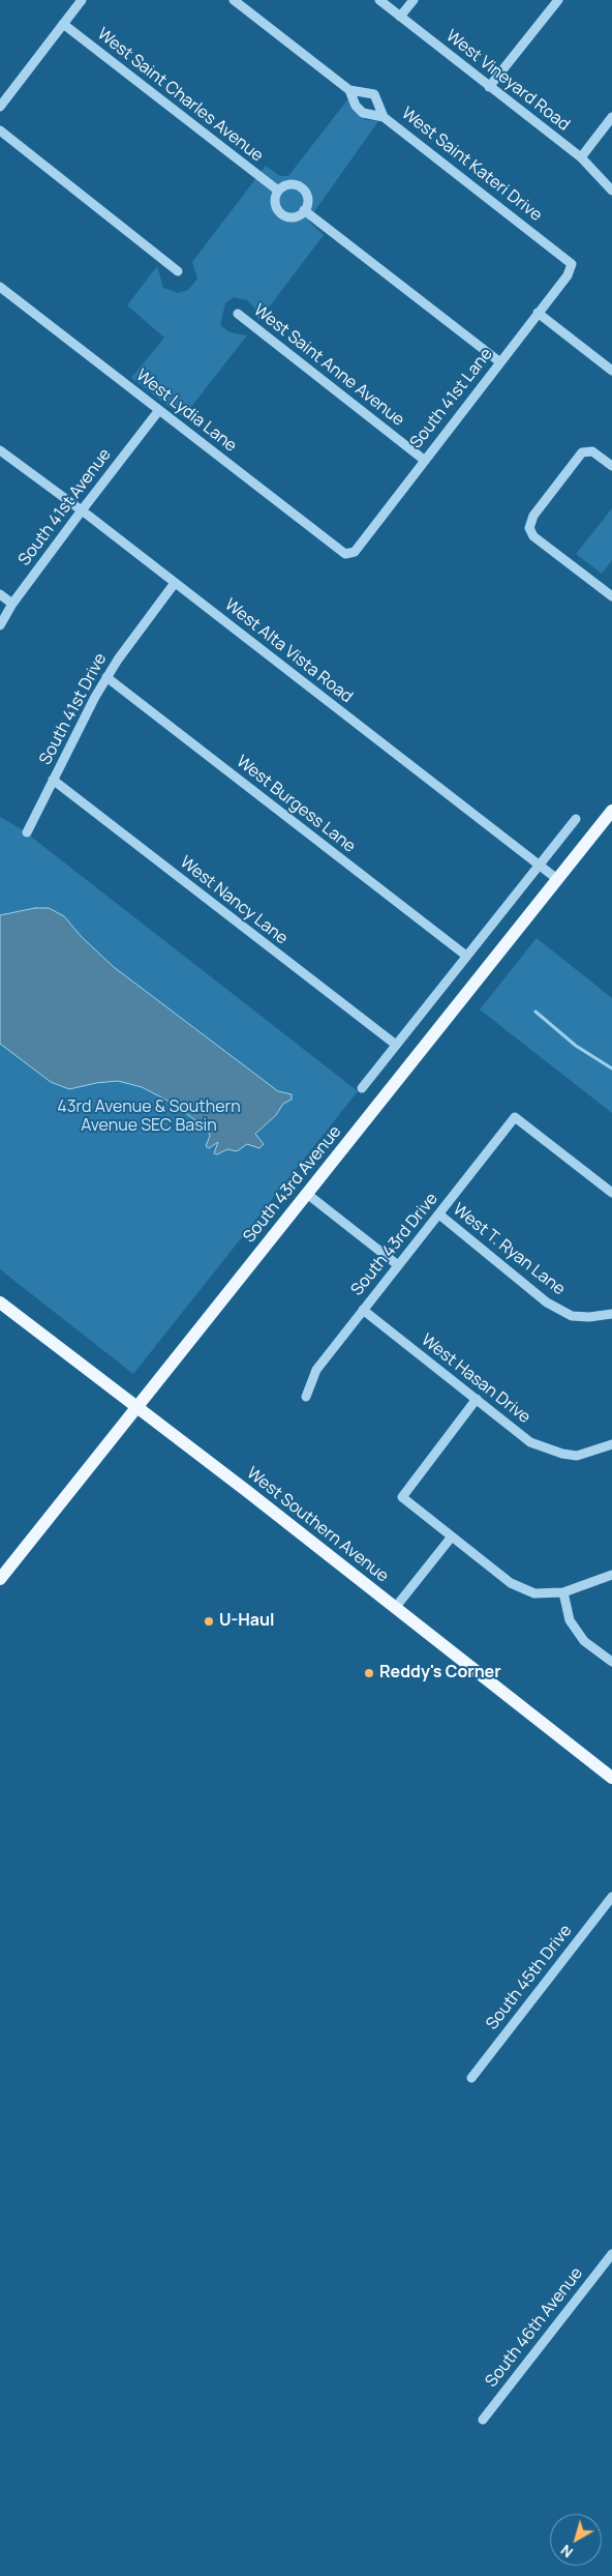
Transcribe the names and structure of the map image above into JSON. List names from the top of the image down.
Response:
{
  "streets": {
    "main road": ["South 43rd Avenue", "West Southern Avenue"],
    "street": [
      "West Vineyard Road",
      "West Saint Charles Avenue",
      "West Saint Kateri Drive",
      "West Saint Anne Avenue",
      "South 41st Lane",
      "West Lydia Lane",
      "South 41st Avenue",
      "West Alta Vista Road",
      "South 41st Drive",
      "West Burgess Lane",
      "West Nancy Lane",
      "South 43rd Drive",
      "West T. Ryan Lane",
      "West Hasan Drive",
      "South 45th Drive",
      "South 46th Avenue"
    ]
  },
  "crossings": [
    ["West Saint Kateri Drive", "South 41st Lane"],
    ["West Saint Anne Avenue", "South 41st Lane"],
    ["South 41st Lane", "West Lydia Lane"],
    ["West Lydia Lane", "South 41st Avenue"],
    ["South 41st Avenue", "West Alta Vista Road"],
    ["West Alta Vista Road", "South 41st Drive"],
    ["West Alta Vista Road", "South 43rd Avenue"],
    ["South 41st Drive", "West Burgess Lane"],
    ["South 41st Drive", "West Nancy Lane"],
    ["South 43rd Avenue", "West Southern Avenue"],
    ["South 43rd Drive", "West T. Ryan Lane"],
    ["South 43rd Drive", "West Hasan Drive"]
  ],
  "parks": ["43rd Avenue & Southern Avenue SEC Basin"],
  "places": ["U-Haul", "Reddy's Corner"],
  "north": "bottom left"
}
